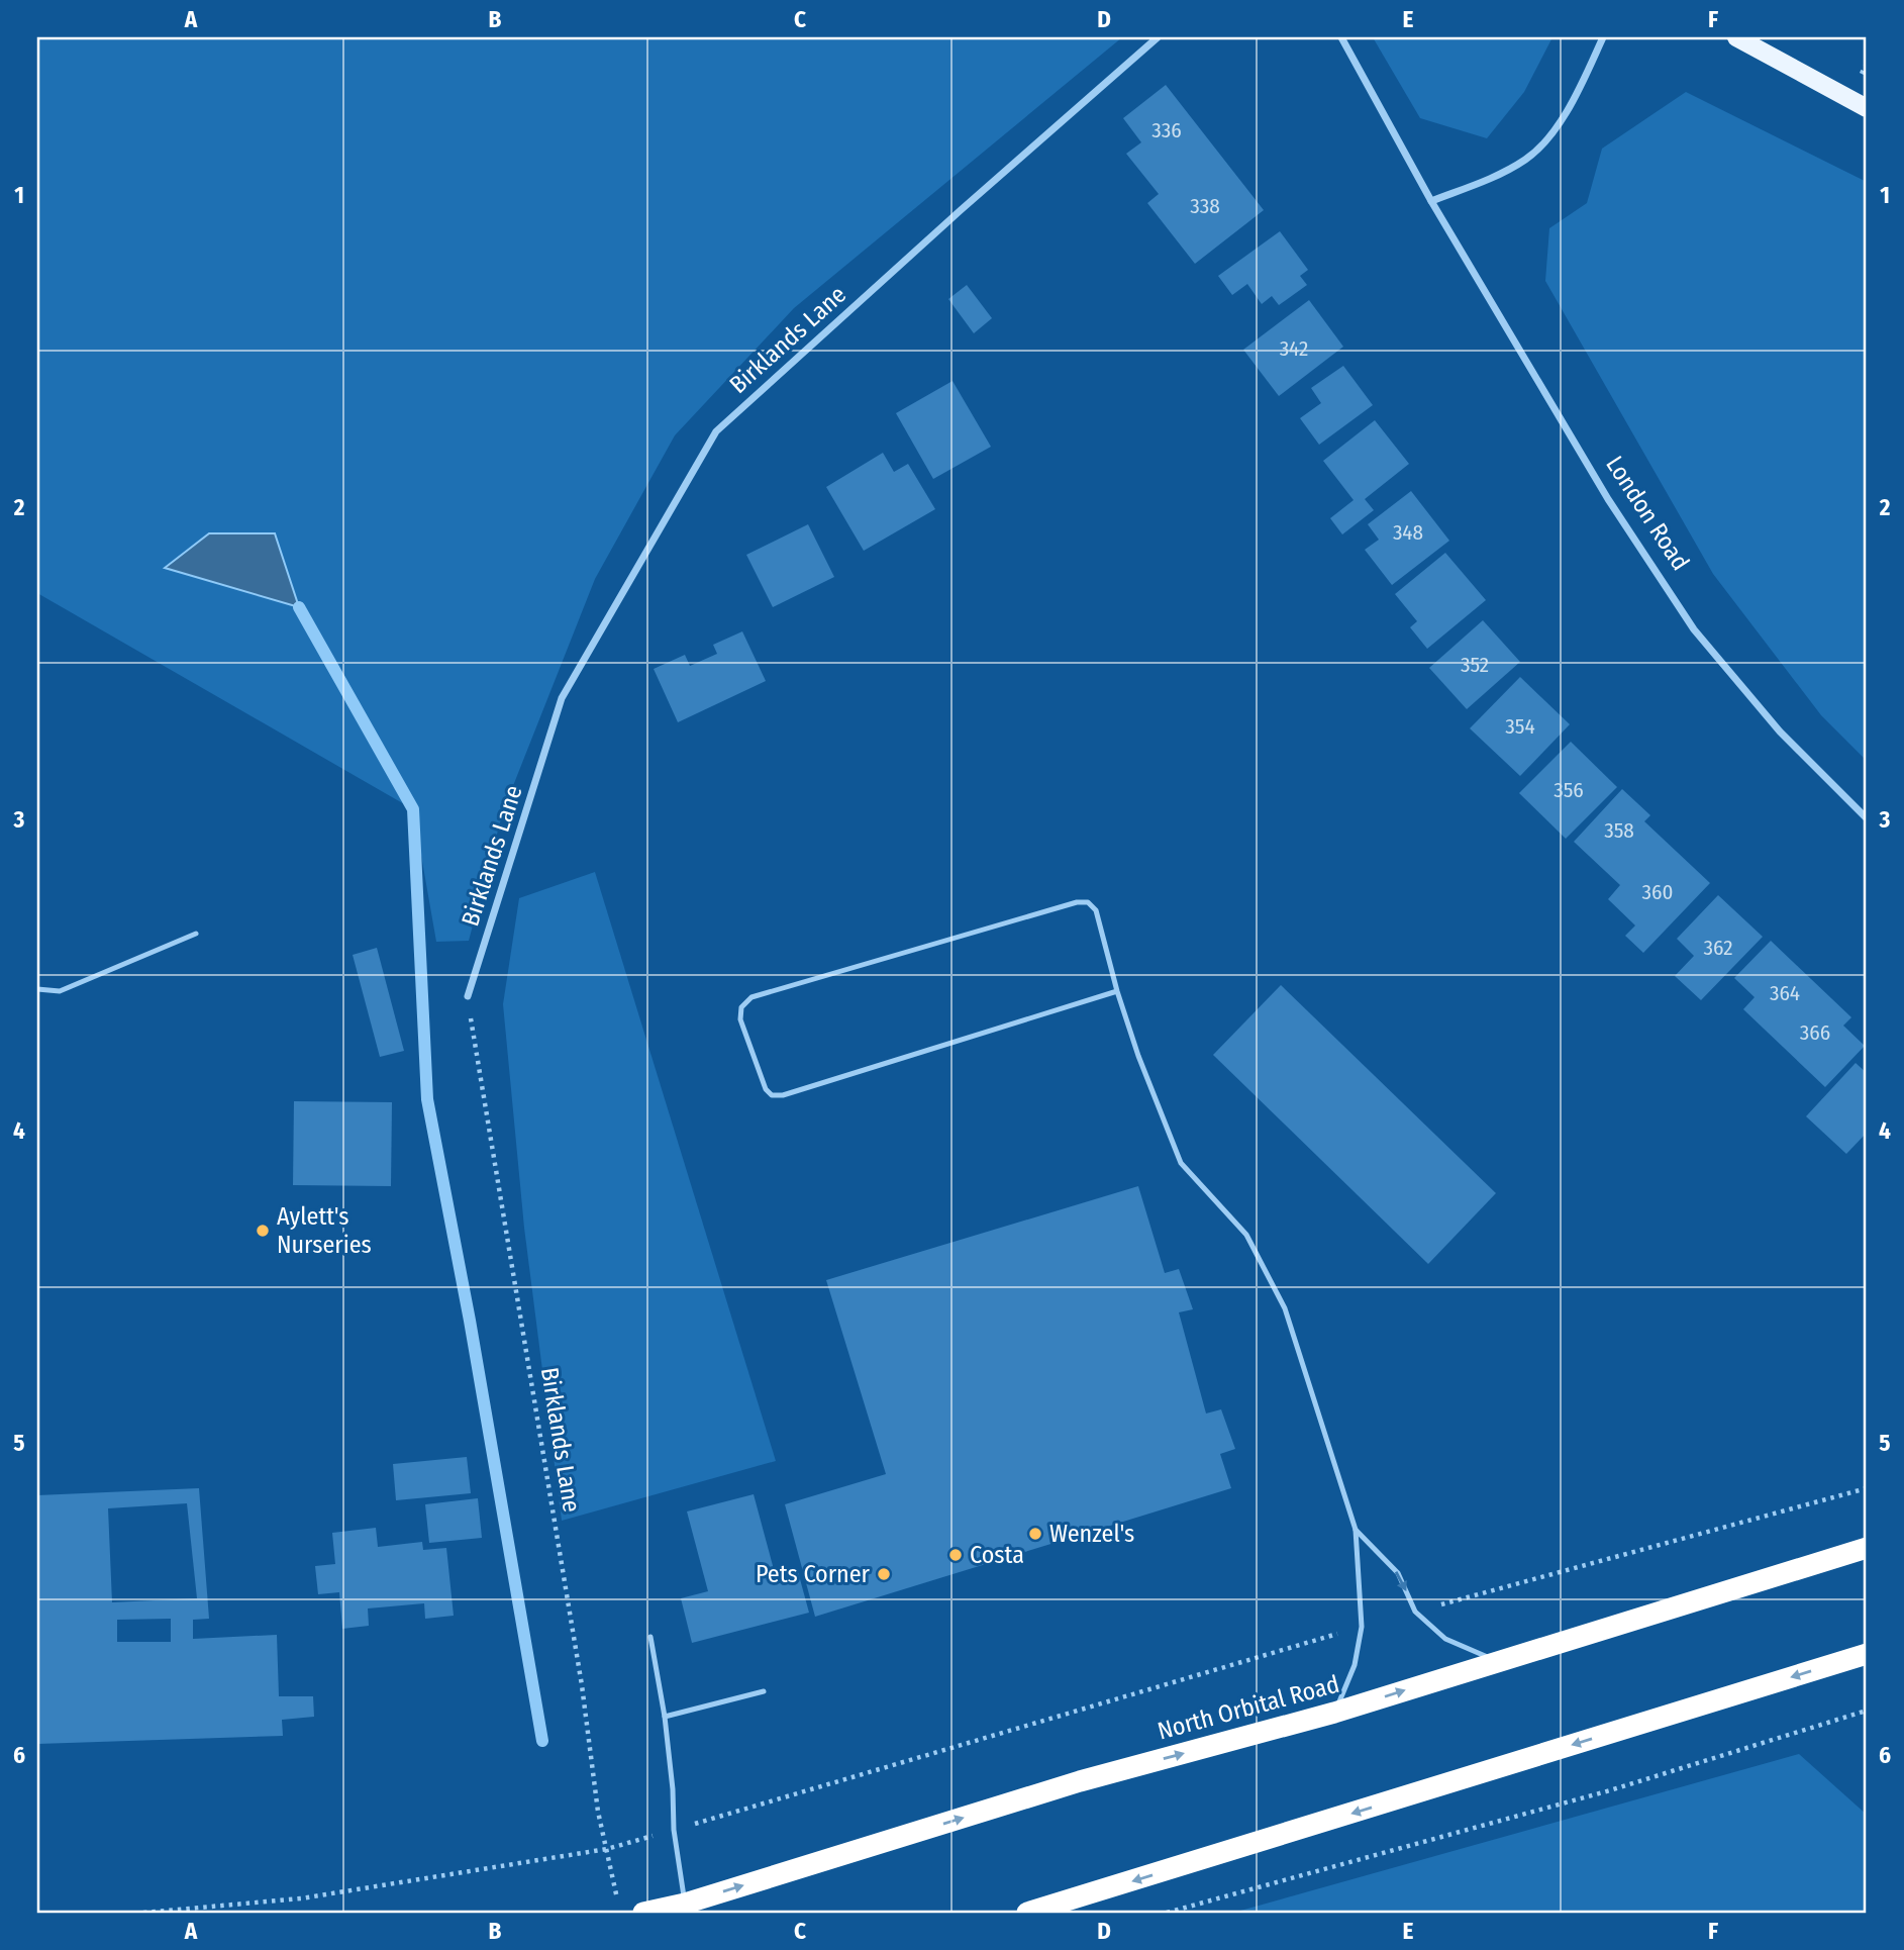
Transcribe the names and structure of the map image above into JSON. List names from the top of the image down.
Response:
{
  "streets": {
    "highway": ["North Orbital Road"],
    "street": ["Birklands Lane", "London Road"]
  },
  "places": [
    "Aylett's Nurseries",
    "Wenzel's",
    "Costa",
    "Pets Corner"
  ],
  "house_numbers": [
    "336",
    "338",
    "342",
    "348",
    "352",
    "354",
    "356",
    "358",
    "360",
    "362",
    "364",
    "366"
  ],
  "grid": {
    "columns": [
      "A",
      "B",
      "C",
      "D",
      "E",
      "F"
    ],
    "rows": [
      "1",
      "2",
      "3",
      "4",
      "5",
      "6"
    ]
  }
}
